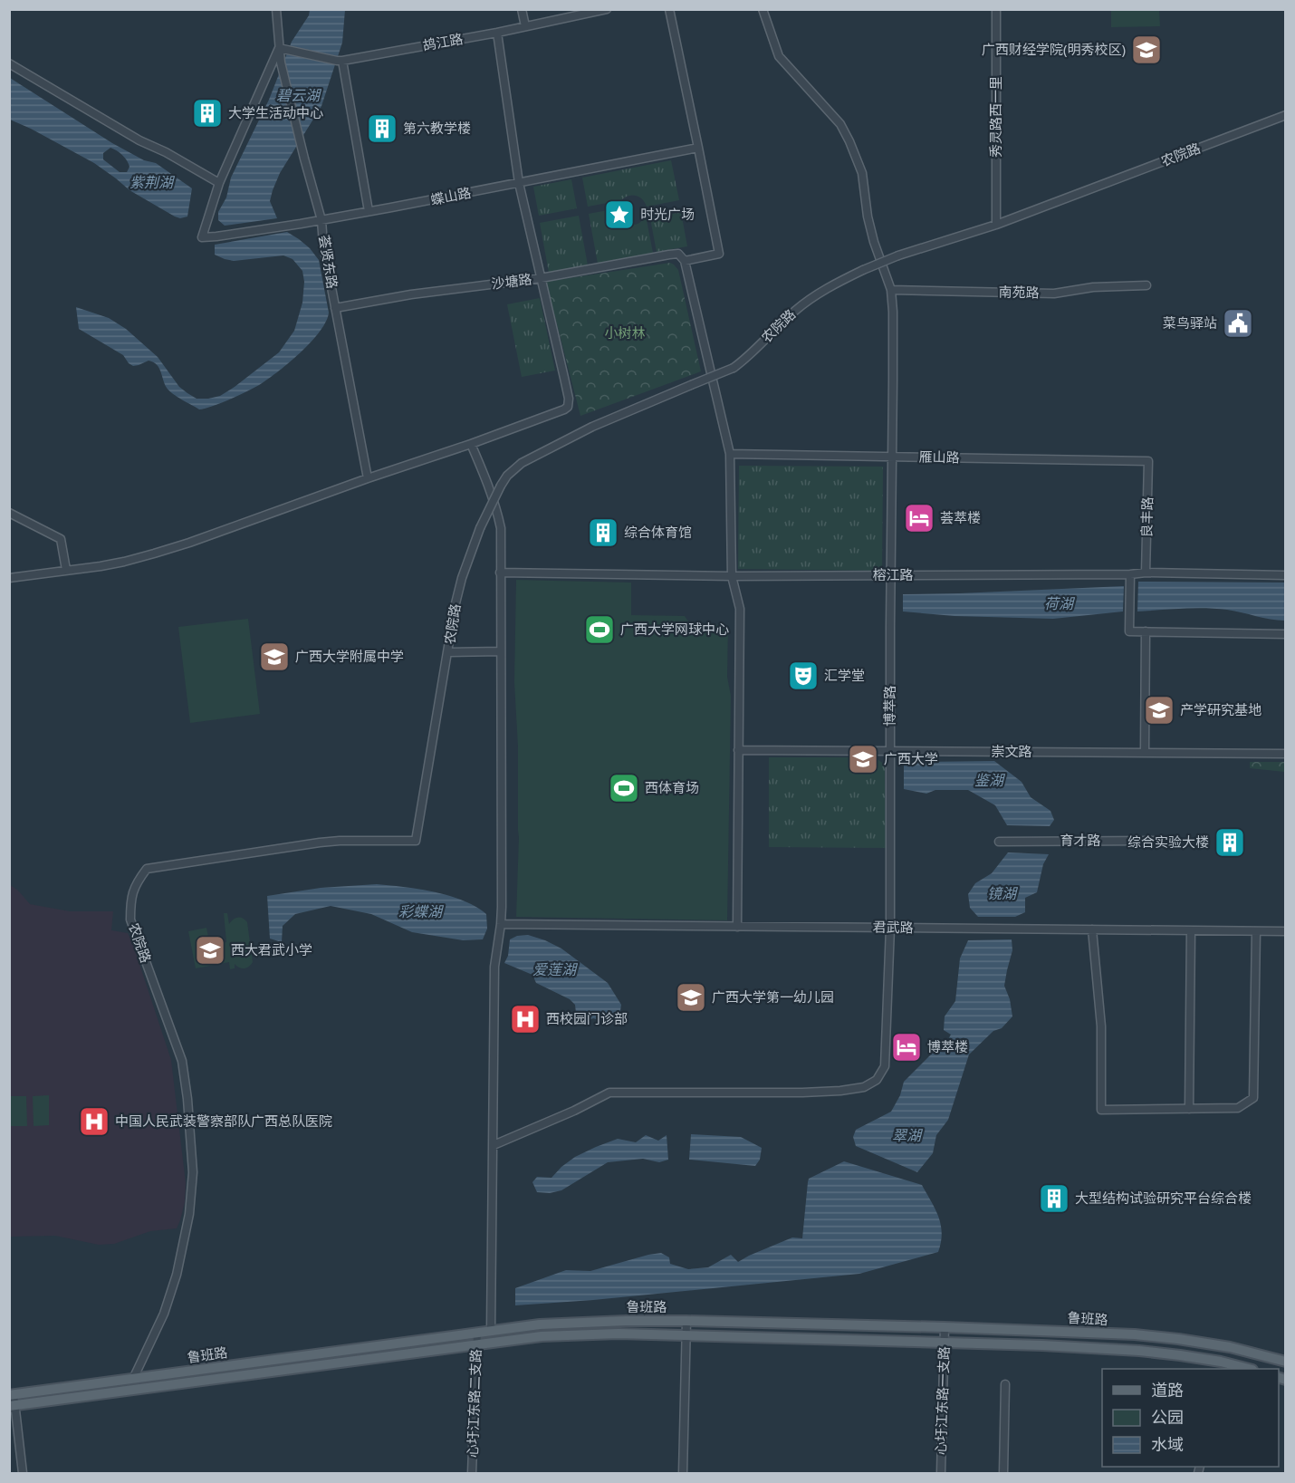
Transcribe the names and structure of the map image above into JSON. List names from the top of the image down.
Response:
{
  "streets": {
    "main road": ["鲁班路"],
    "street": [
      "鸪江路",
      "秀灵路西一里",
      "农院路",
      "蝶山路",
      "荟贤东路",
      "沙塘路",
      "南苑路",
      "雁山路",
      "良丰路",
      "榕江路",
      "博萃路",
      "崇文路",
      "育才路",
      "君武路",
      "心圩江东路一支路",
      "心圩江东路二支路"
    ]
  },
  "crossings": [
    ["鸪江路", "荟贤东路"],
    ["秀灵路西一里", "农院路"],
    ["农院路", "鲁班路"],
    ["蝶山路", "荟贤东路"],
    ["荟贤东路", "沙塘路"],
    ["南苑路", "博萃路"],
    ["雁山路", "良丰路"],
    ["雁山路", "博萃路"],
    ["良丰路", "榕江路"],
    ["榕江路", "博萃路"],
    ["博萃路", "崇文路"],
    ["博萃路", "君武路"],
    ["鲁班路", "心圩江东路一支路"],
    ["鲁班路", "心圩江东路二支路"]
  ],
  "water": [
    "碧云湖",
    "紫荆湖",
    "荷湖",
    "鉴湖",
    "镜湖",
    "彩蝶湖",
    "爱莲湖",
    "翠湖"
  ],
  "parks": ["小树林"],
  "places": {
    "school or university": [
      "广西财经学院(明秀校区)",
      "广西大学附属中学",
      "产学研究基地",
      "广西大学",
      "西大君武小学",
      "广西大学第一幼儿园"
    ],
    "building": [
      "大学生活动中心",
      "第六教学楼",
      "综合体育馆",
      "综合实验大楼",
      "大型结构试验研究平台综合楼"
    ],
    "place": ["时光广场"],
    "public building": ["菜鸟驿站"],
    "hotel": ["荟萃楼", "博萃楼"],
    "sports": ["广西大学网球中心", "西体育场"],
    "theatre": ["汇学堂"],
    "hospital": ["西校园门诊部", "中国人民武装警察部队广西总队医院"]
  },
  "legend": ["道路", "公园", "水域"]
}
